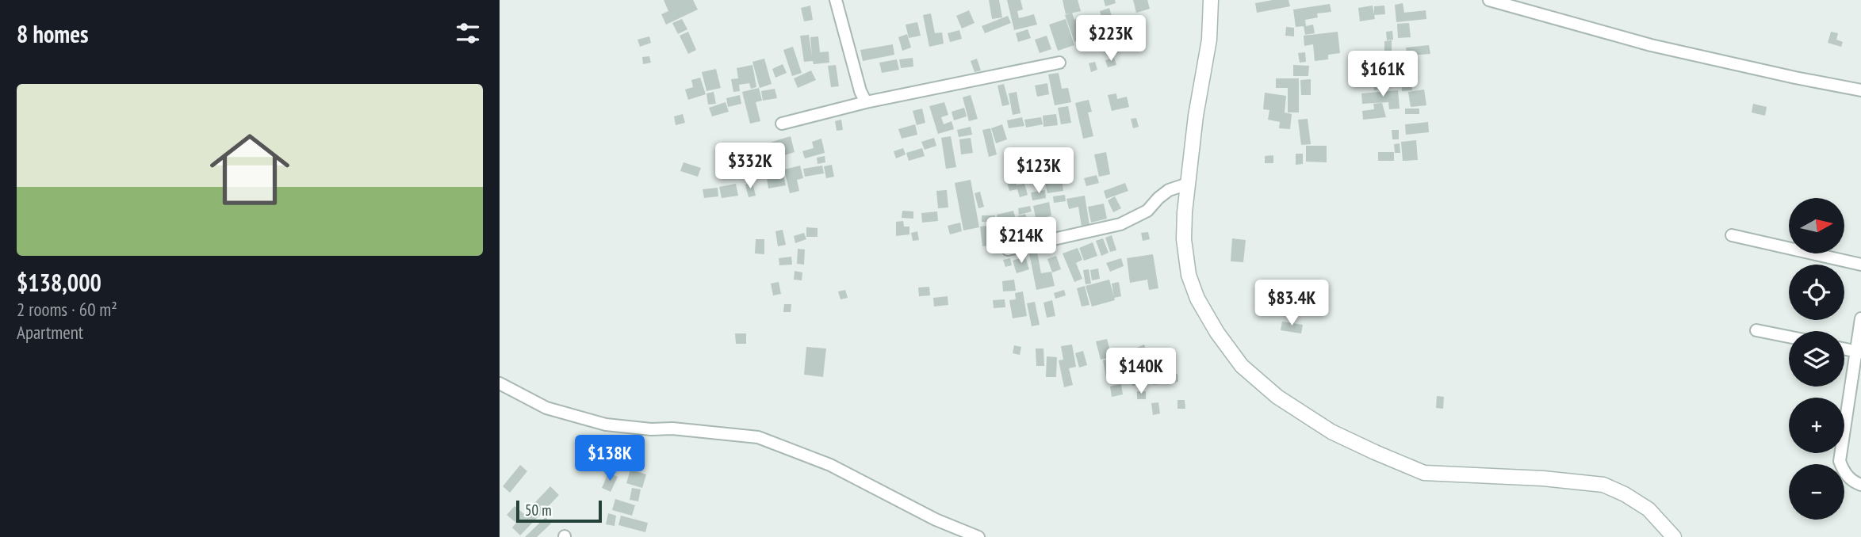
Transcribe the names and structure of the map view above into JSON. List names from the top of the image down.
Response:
{
  "scale_bar": "50 m",
  "north": "right",
  "page": {
    "heading": "8 homes",
    "price": [
      "$223K",
      "$161K",
      "$332K",
      "$123K",
      "$214K",
      "$83.4K",
      "$140K",
      "$138K"
    ],
    "list": [
      {
        "name": "$138,000",
        "note": "2 rooms · 60 m² · Apartment"
      }
    ],
    "map_buttons": ["+", "−"],
    "scale": "50 m"
  }
}
